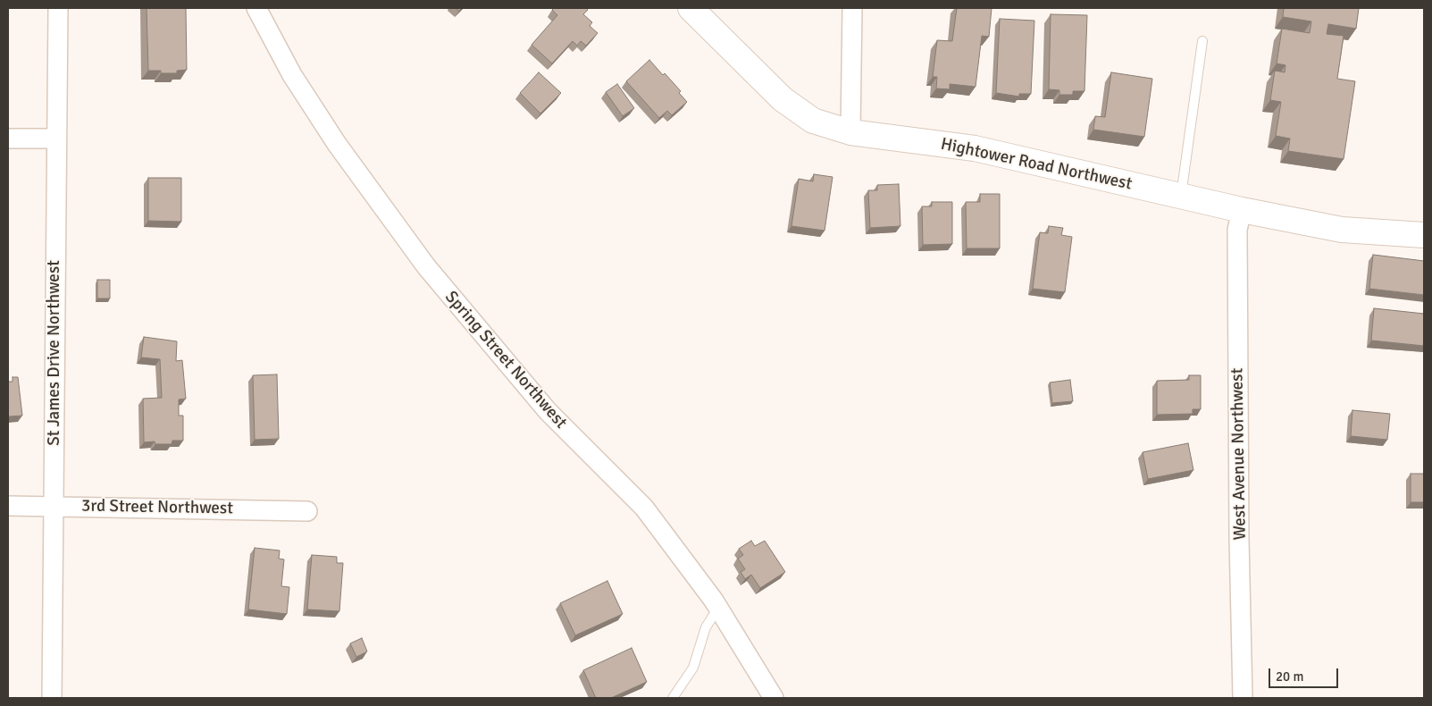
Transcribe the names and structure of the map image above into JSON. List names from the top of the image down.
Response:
{
  "streets": {
    "street": [
      "Hightower Road Northwest",
      "St James Drive Northwest",
      "Spring Street Northwest",
      "West Avenue Northwest",
      "3rd Street Northwest"
    ]
  },
  "crossings": [
    ["Hightower Road Northwest", "West Avenue Northwest"],
    ["St James Drive Northwest", "3rd Street Northwest"]
  ],
  "scale_bar": "20 m"
}
